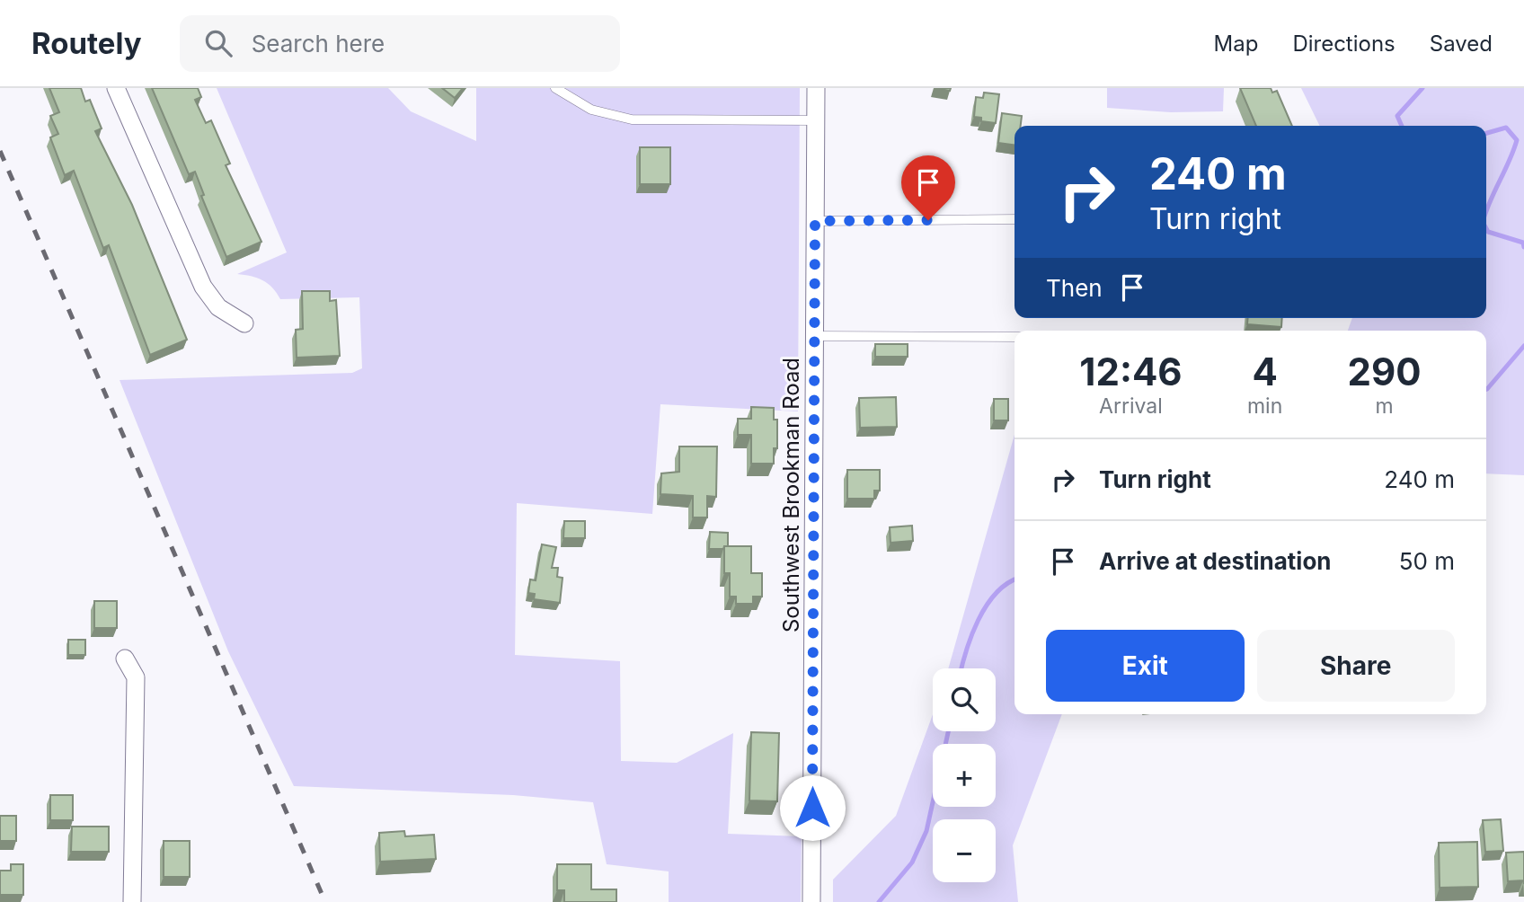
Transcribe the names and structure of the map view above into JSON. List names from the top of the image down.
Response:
{
  "streets": {
    "street": ["Southwest Brookman Road"]
  },
  "page": {
    "header": "Routely",
    "search": "Search here",
    "nav": ["Map", "Directions", "Saved"],
    "turn": ["240 m", "Turn right"],
    "then": "Then",
    "eta": [
      "12:46",
      "Arrival",
      "4",
      "min",
      "290",
      "m"
    ],
    "list": [
      {
        "name": "Turn right",
        "value": "240 m"
      },
      {
        "name": "Arrive at destination",
        "value": "50 m"
      }
    ],
    "buttons": ["Exit", "Share"],
    "map_buttons": ["+", "−"]
  }
}
